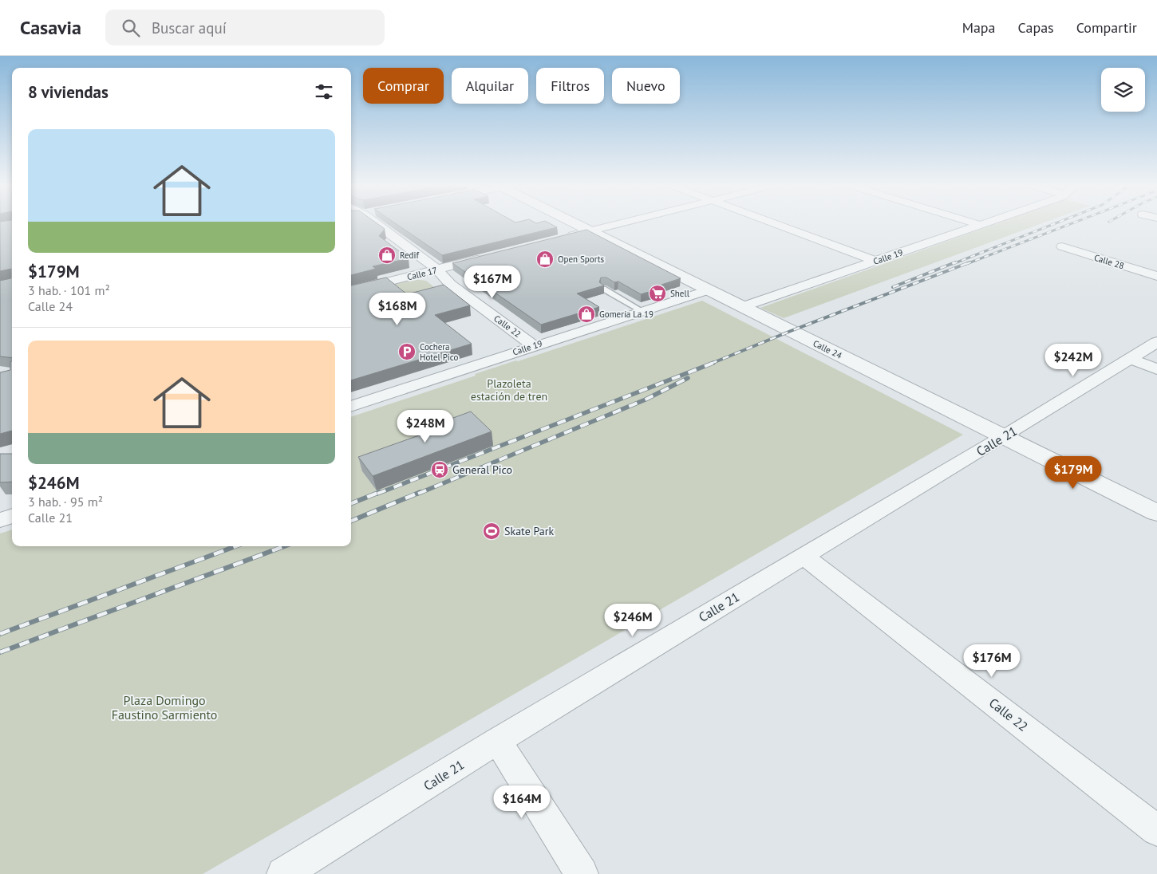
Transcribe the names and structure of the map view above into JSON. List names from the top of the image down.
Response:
{
  "streets": {
    "street": [
      "Calle 19",
      "Calle 28",
      "Calle 17",
      "Calle 22",
      "Calle 24",
      "Calle 21"
    ]
  },
  "crossings": [
    ["Calle 19", "Calle 22"],
    ["Calle 19", "Calle 24"],
    ["Calle 17", "Calle 22"],
    ["Calle 22", "Calle 21"],
    ["Calle 24", "Calle 21"]
  ],
  "parks": ["Plazoleta estación de tren", "Plaza Domingo Faustino Sarmiento"],
  "places": {
    "shop": ["Redif", "Open Sports", "Gomería La 19"],
    "supermarket": ["Shell"],
    "parking": ["Cochera Hotel Pico"],
    "station": ["General Pico"],
    "sports": ["Skate Park"]
  },
  "page": {
    "header": "Casavia",
    "search": "Buscar aquí",
    "nav": ["Mapa", "Capas", "Compartir"],
    "chip": [
      "Comprar",
      "Alquilar",
      "Filtros",
      "Nuevo"
    ],
    "heading": "8 viviendas",
    "list": [
      {
        "name": "$179M",
        "note": "3 hab. · 101 m² · Calle 24"
      },
      {
        "name": "$246M",
        "note": "3 hab. · 95 m² · Calle 21"
      }
    ],
    "price": [
      "$167M",
      "$168M",
      "$242M",
      "$248M",
      "$179M",
      "$246M",
      "$176M",
      "$164M"
    ]
  }
}
